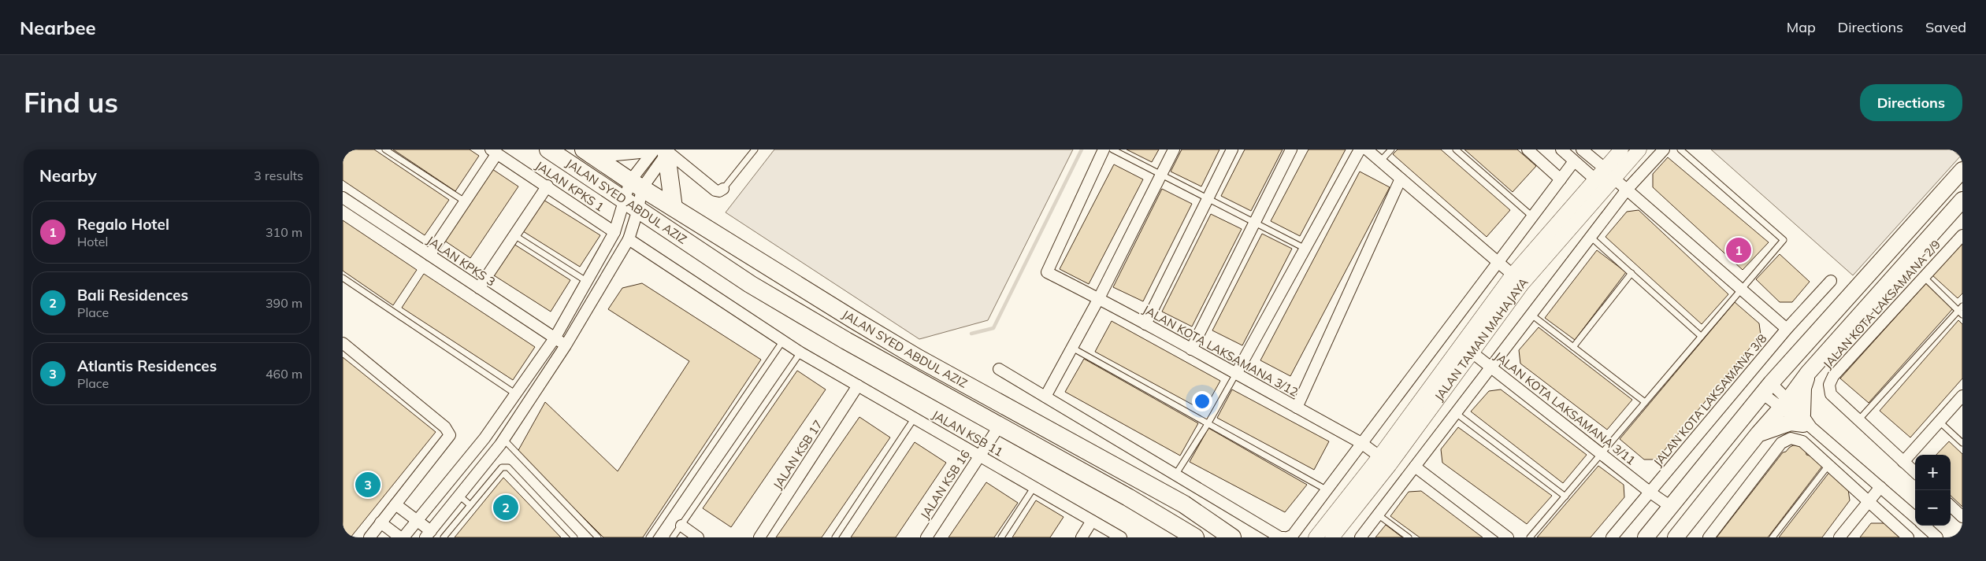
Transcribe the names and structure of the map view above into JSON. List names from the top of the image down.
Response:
{
  "streets": {
    "main road": ["JALAN SYED ABDUL AZIZ"],
    "street": [
      "JALAN KPKS 1",
      "JALAN KPKS 3",
      "JALAN KOTA LAKSAMANA 2/9",
      "JALAN TAMAN MAHAJAYA",
      "JALAN KOTA LAKSAMANA 3/12",
      "JALAN KOTA LAKSAMANA 3/8",
      "JALAN KOTA LAKSAMANA 3/11",
      "JALAN KSB 11",
      "JALAN KSB 17",
      "JALAN KSB 16"
    ]
  },
  "crossings": [
    ["JALAN SYED ABDUL AZIZ", "JALAN KSB 16"],
    ["JALAN TAMAN MAHAJAYA", "JALAN KOTA LAKSAMANA 3/12"],
    ["JALAN TAMAN MAHAJAYA", "JALAN KOTA LAKSAMANA 3/11"],
    ["JALAN KOTA LAKSAMANA 3/8", "JALAN KOTA LAKSAMANA 3/11"],
    ["JALAN KSB 11", "JALAN KSB 17"],
    ["JALAN KSB 11", "JALAN KSB 16"]
  ],
  "page": {
    "header": "Nearbee",
    "nav": ["Map", "Directions", "Saved"],
    "buttons": "Directions",
    "title": "Find us",
    "heading": ["Nearby", "3 results"],
    "list": [
      {
        "mark": "1",
        "name": "Regalo Hotel",
        "note": "Hotel",
        "value": "310 m"
      },
      {
        "mark": "2",
        "name": "Bali Residences",
        "note": "Place",
        "value": "390 m"
      },
      {
        "mark": "3",
        "name": "Atlantis Residences",
        "note": "Place",
        "value": "460 m"
      }
    ],
    "pins": ["1", "3", "2"],
    "map_buttons": ["+", "−"]
  }
}
